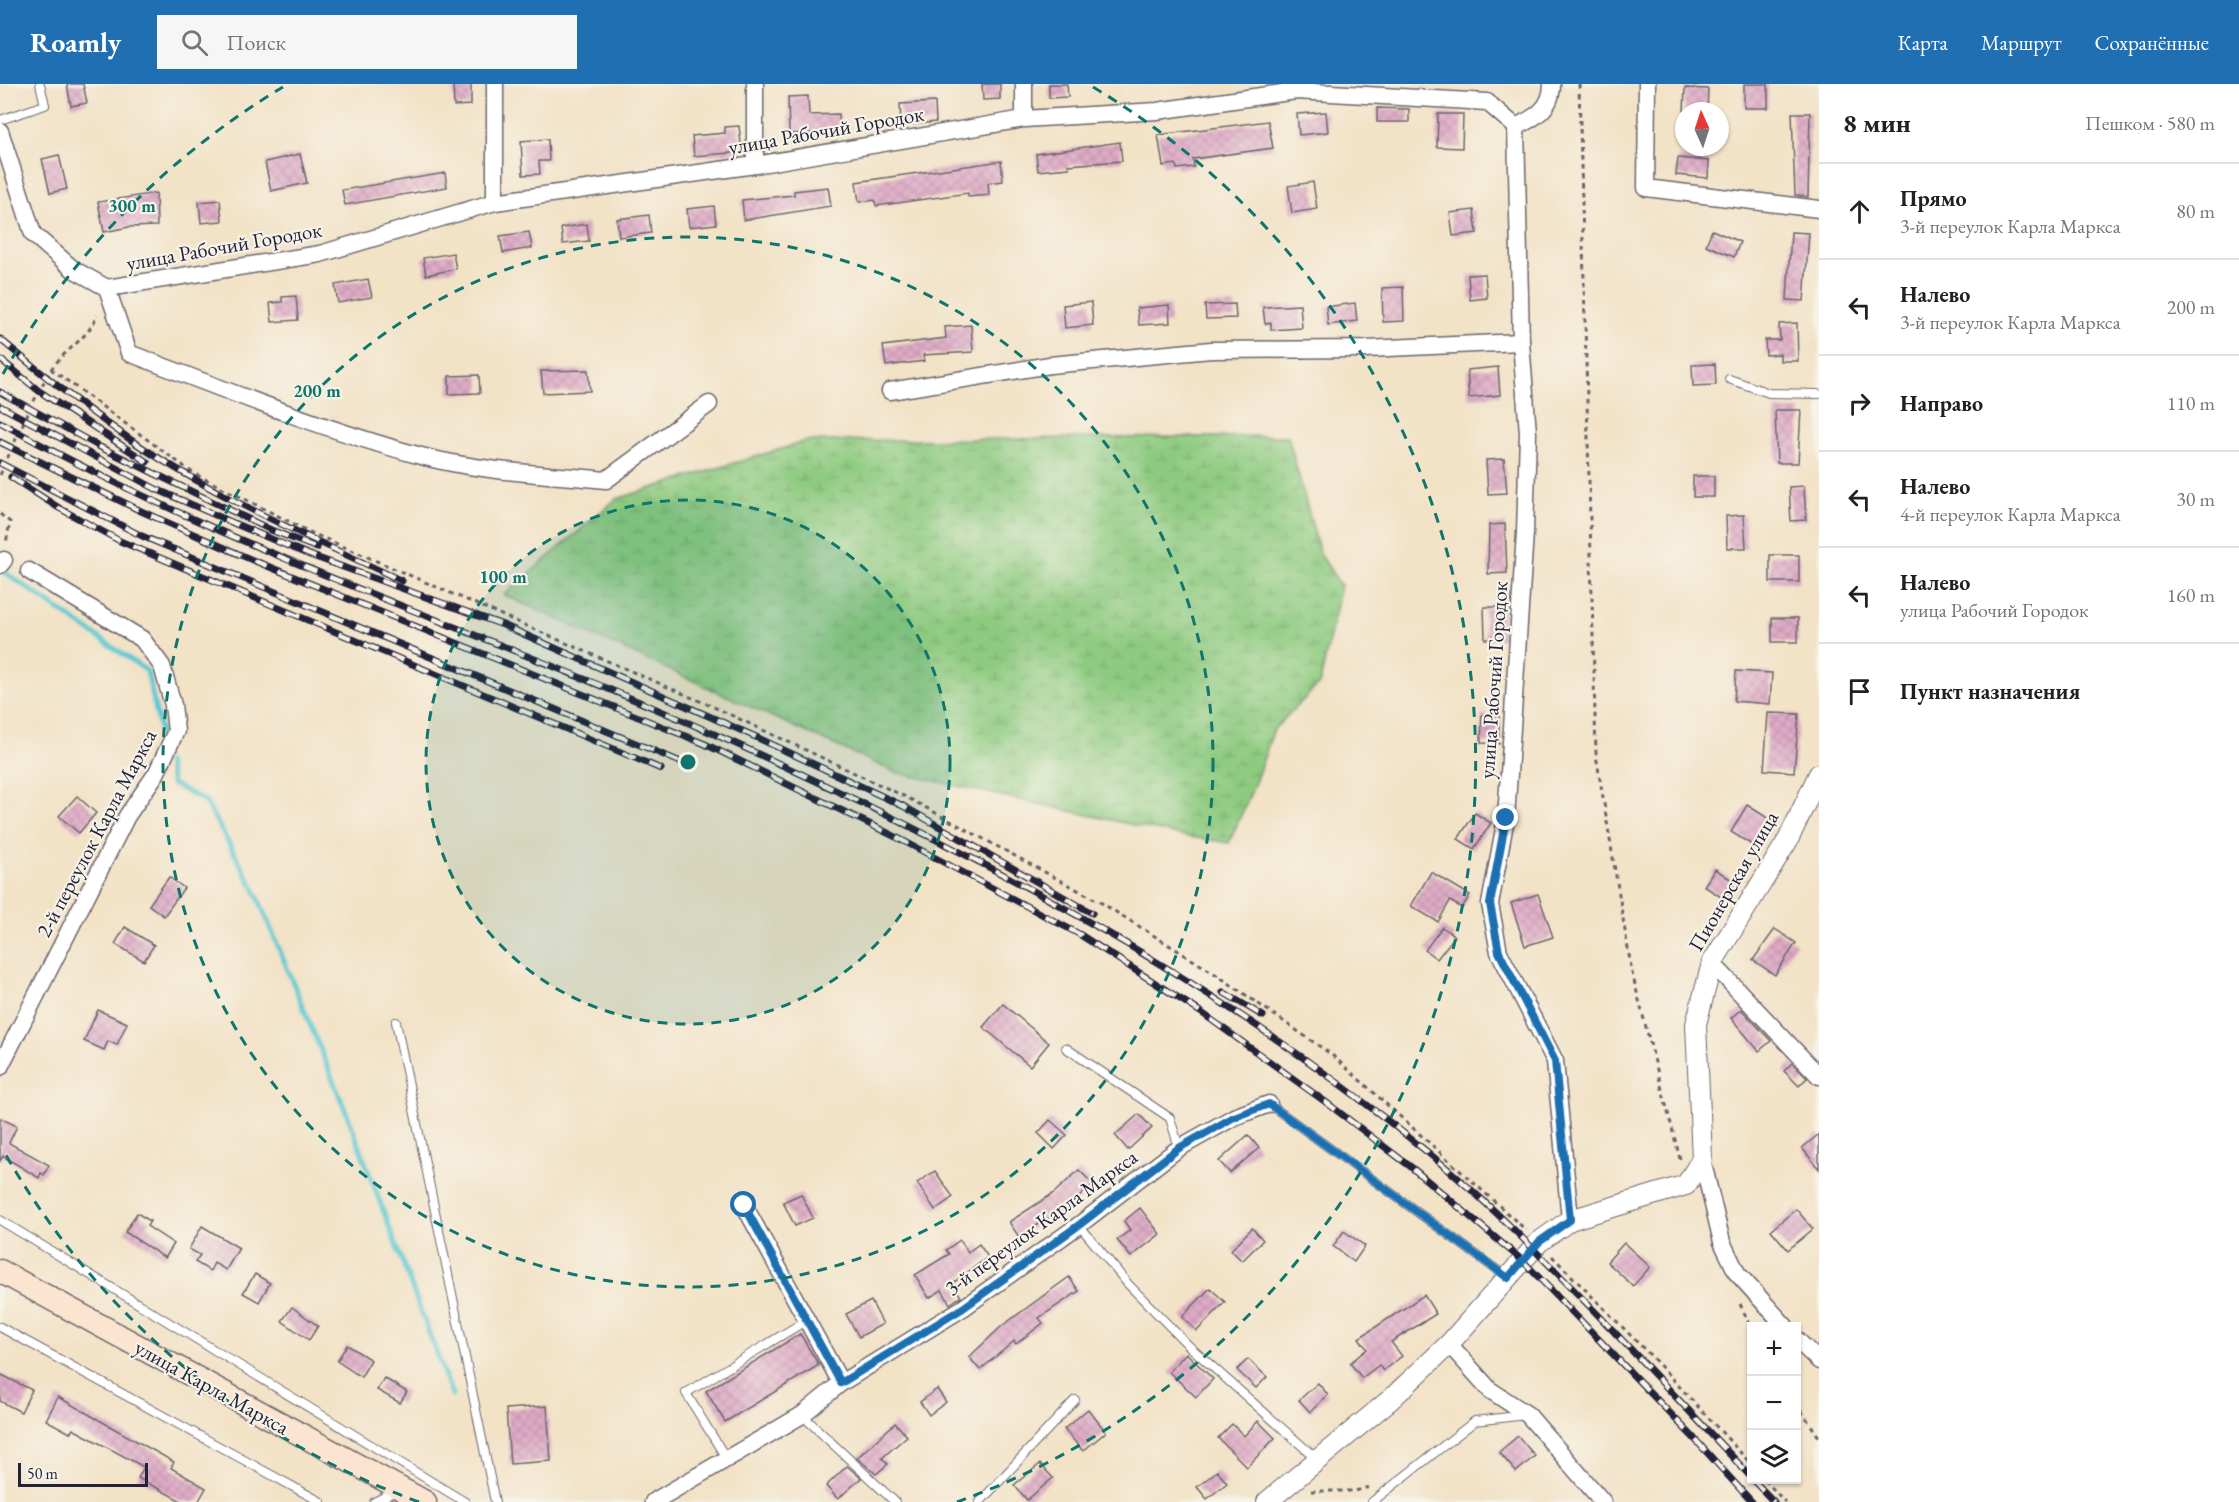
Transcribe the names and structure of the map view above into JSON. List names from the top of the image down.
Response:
{
  "streets": {
    "main road": ["улица Карла Маркса"],
    "street": [
      "улица Рабочий Городок",
      "2-й переулок Карла Маркса",
      "Пионерская улица",
      "3-й переулок Карла Маркса"
    ]
  },
  "scale_bar": "50 m",
  "north": "top",
  "page": {
    "header": "Roamly",
    "search": "Поиск",
    "nav": ["Карта", "Маршрут", "Сохранённые"],
    "heading": ["8 мин", "Пешком · 580 m"],
    "list": [
      ["Прямо", "3-й переулок Карла Маркса", "80 m"],
      ["Налево", "3-й переулок Карла Маркса", "200 m"],
      ["Направо", "110 m"],
      ["Налево", "4-й переулок Карла Маркса", "30 m"],
      ["Налево", "улица Рабочий Городок", "160 m"],
      "Пункт назначения"
    ],
    "map_buttons": ["+", "−"],
    "scale": "50 m"
  },
  "rings": ["300 m", "200 m", "100 m"]
}
